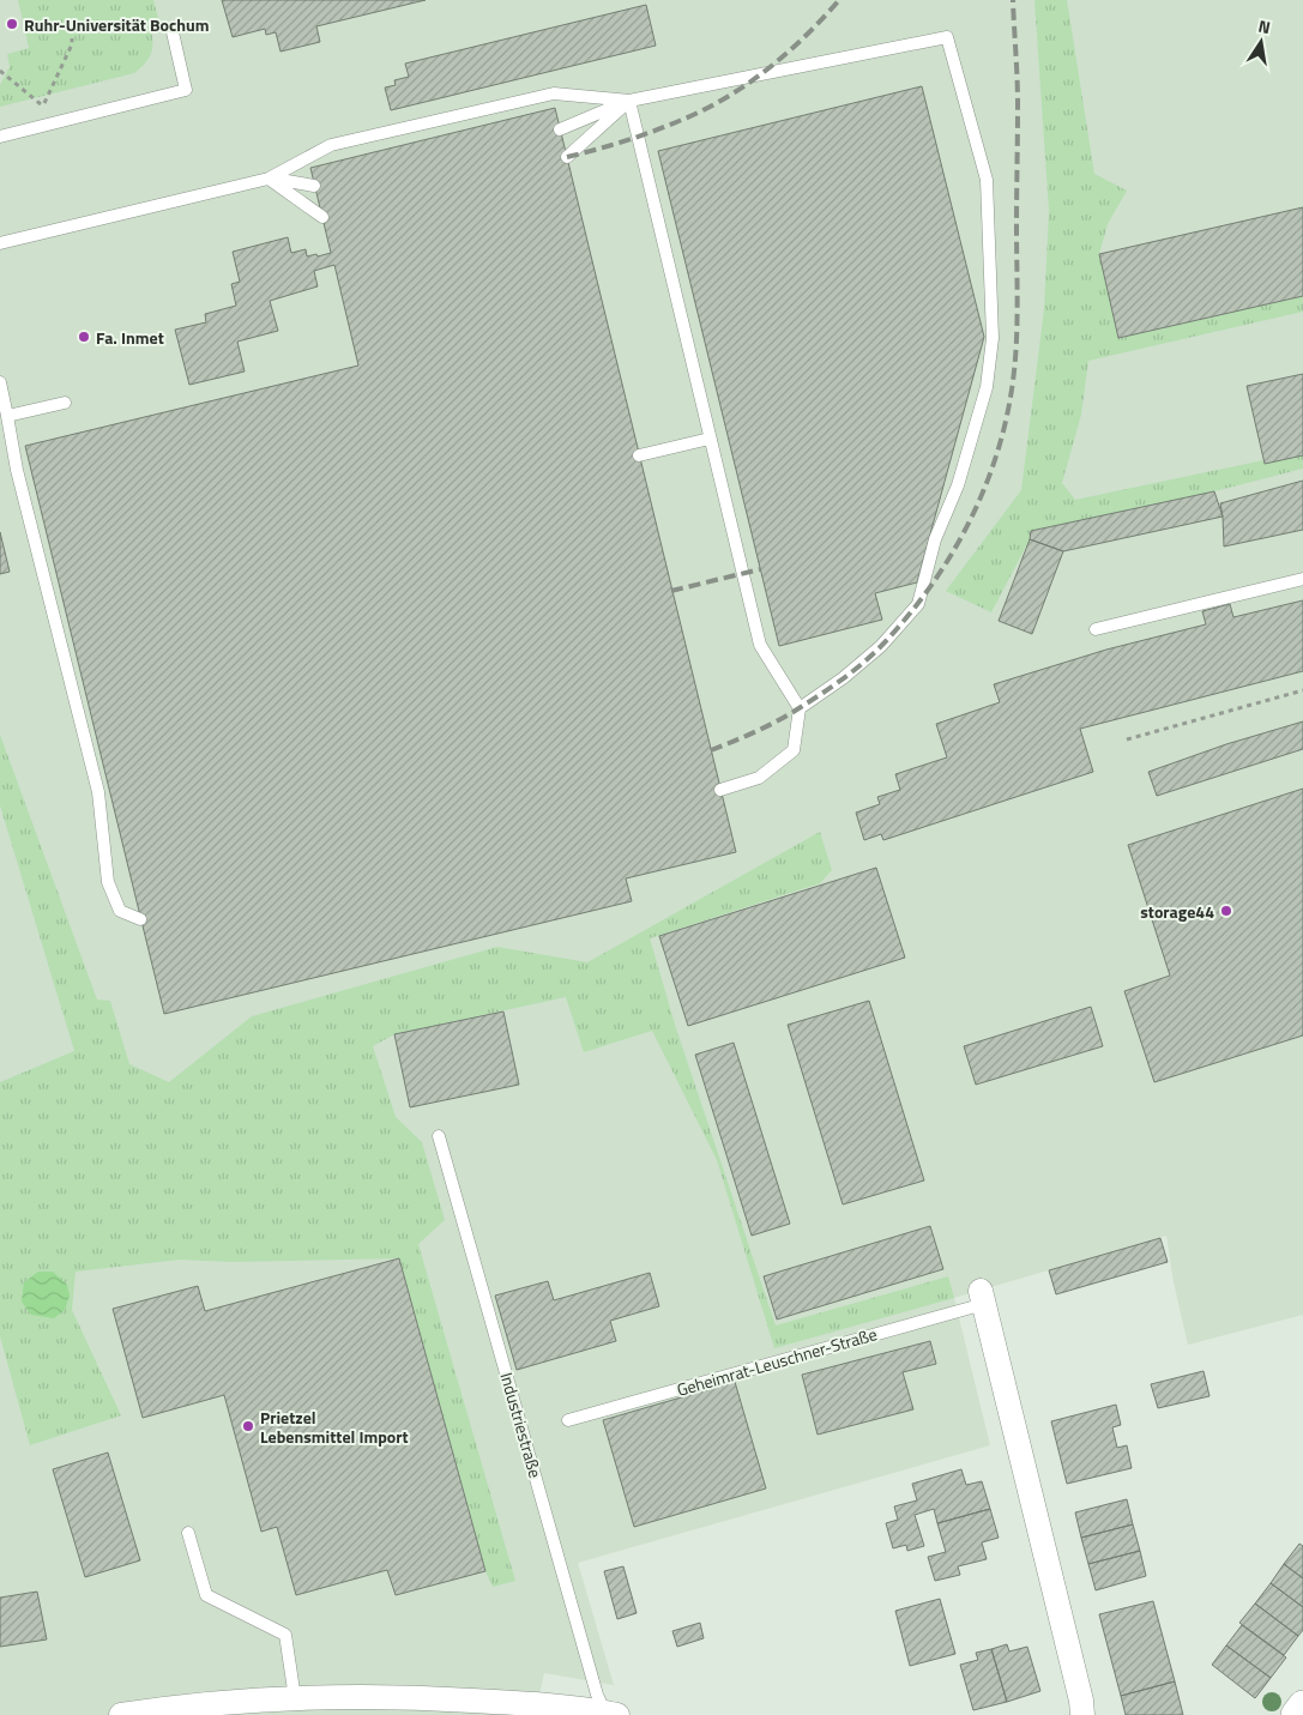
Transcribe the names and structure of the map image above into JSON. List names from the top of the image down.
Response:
{
  "streets": {
    "street": ["Geheimrat-Leuschner-Straße", "Industriestraße"]
  },
  "places": [
    "Ruhr-Universität Bochum",
    "Fa. Inmet",
    "storage44",
    "Prietzel Lebensmittel Import"
  ],
  "north": "top"
}
